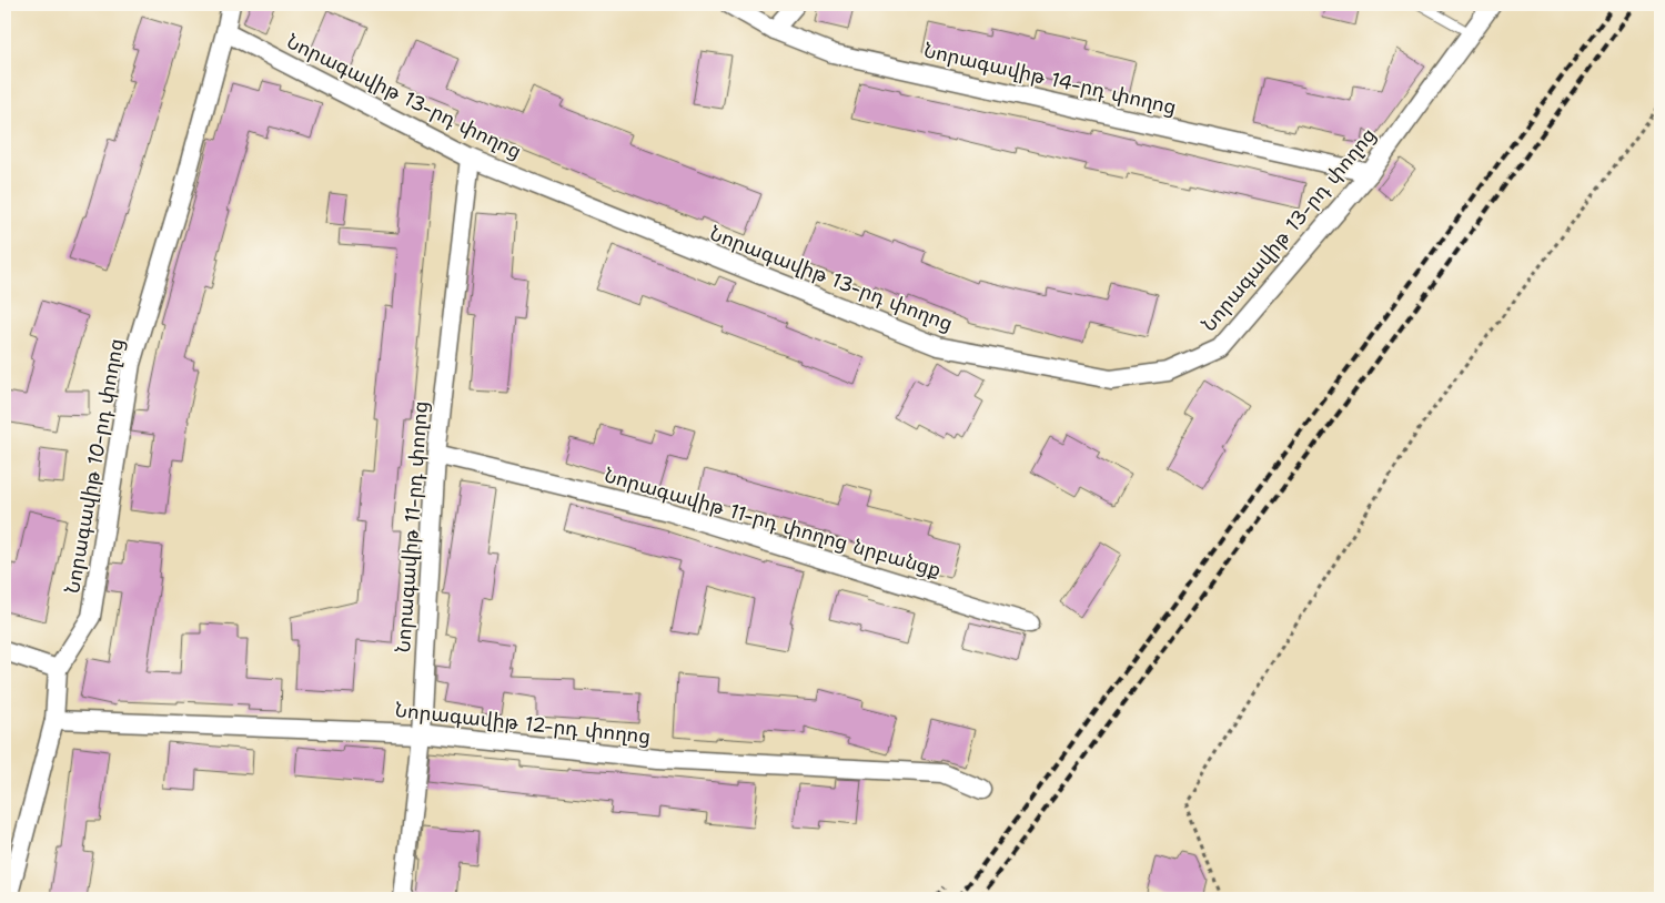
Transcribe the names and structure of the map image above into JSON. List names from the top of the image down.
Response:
{
  "streets": {
    "street": [
      "Նորագավիթ 14-րդ փողոց",
      "Նորագավիթ 13-րդ փողոց",
      "Նորագավիթ 10-րդ փողոց",
      "Նորագավիթ 11-րդ փողոց նրբանցք",
      "Նորագավիթ 11-րդ փողոց",
      "Նորագավիթ 12-րդ փողոց"
    ]
  },
  "crossings": [
    ["Նորագավիթ 14-րդ փողոց", "Նորագավիթ 13-րդ փողոց"],
    ["Նորագավիթ 13-րդ փողոց", "Նորագավիթ 10-րդ փողոց"],
    ["Նորագավիթ 13-րդ փողոց", "Նորագավիթ 11-րդ փողոց"],
    ["Նորագավիթ 10-րդ փողոց", "Նորագավիթ 12-րդ փողոց"],
    ["Նորագավիթ 11-րդ փողոց նրբանցք", "Նորագավիթ 11-րդ փողոց"],
    ["Նորագավիթ 11-րդ փողոց", "Նորագավիթ 12-րդ փողոց"]
  ]
}
